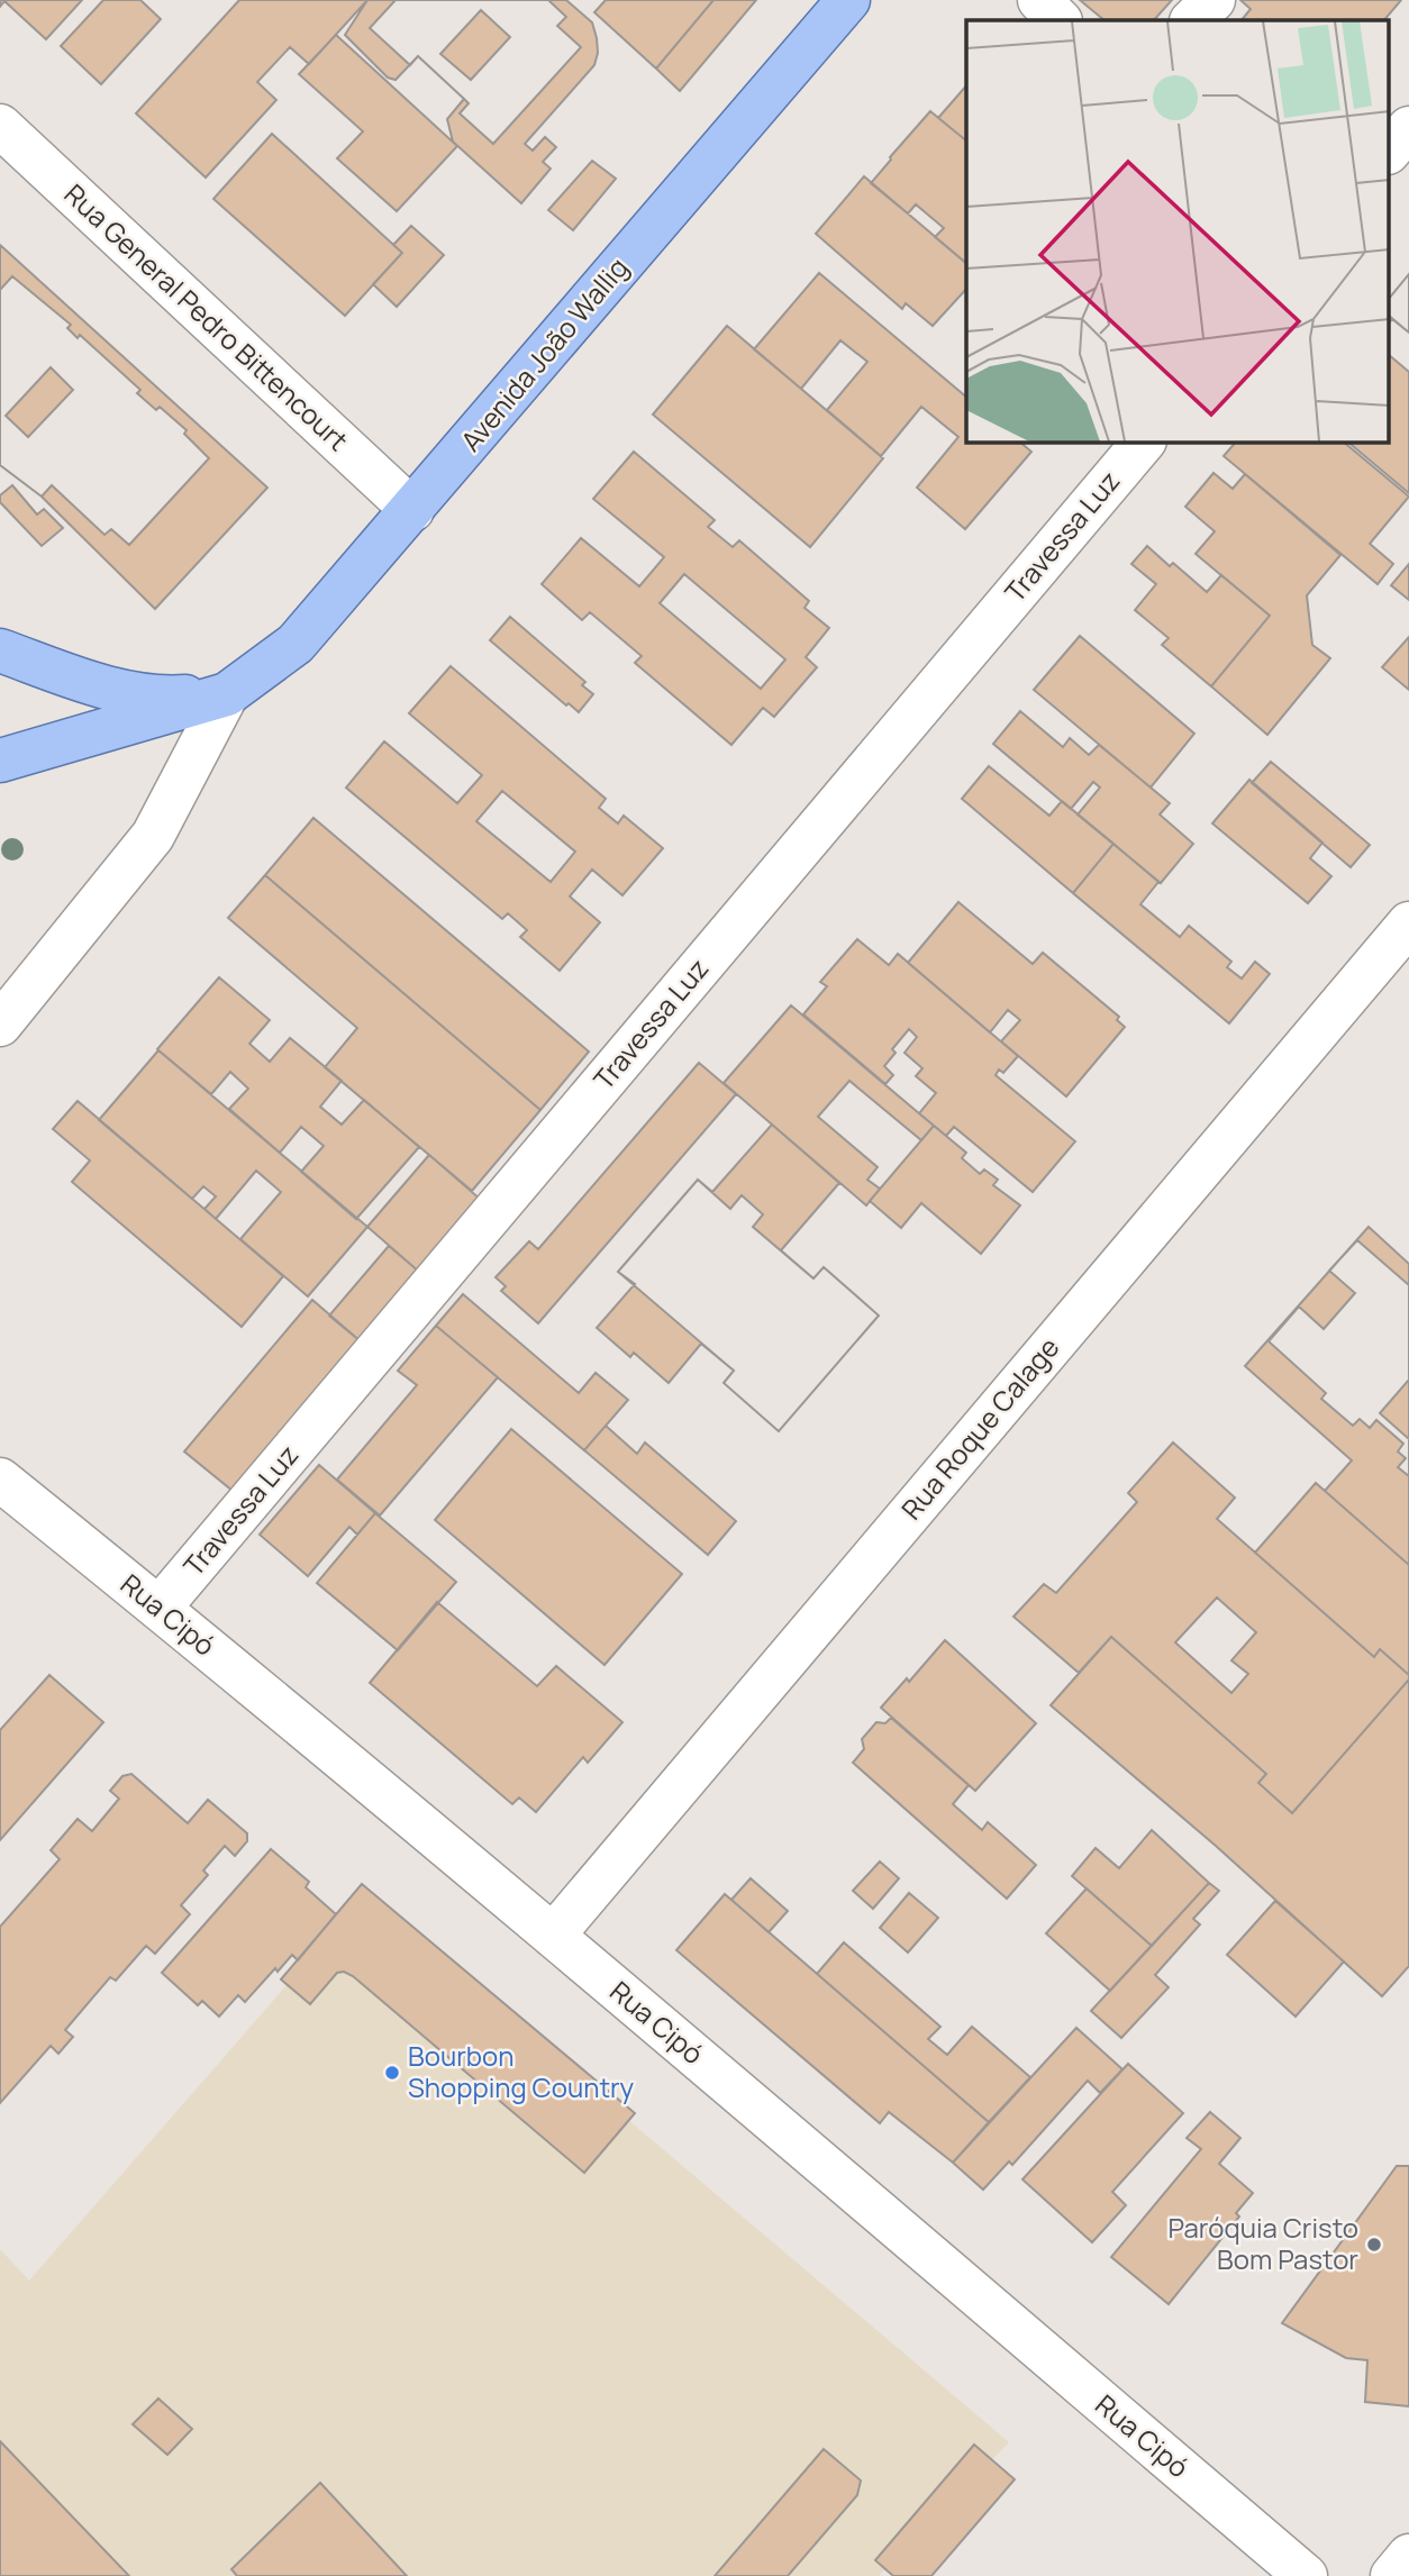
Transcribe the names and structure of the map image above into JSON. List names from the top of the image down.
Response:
{
  "streets": {
    "main road": ["Avenida João Wallig"],
    "street": [
      "Rua General Pedro Bittencourt",
      "Travessa Luz",
      "Rua Roque Calage",
      "Rua Cipó"
    ]
  },
  "crossings": [
    ["Rua General Pedro Bittencourt", "Avenida João Wallig"],
    ["Travessa Luz", "Rua Cipó"],
    ["Rua Roque Calage", "Rua Cipó"]
  ],
  "places": ["Bourbon Shopping Country", "Paróquia Cristo Bom Pastor"]
}
